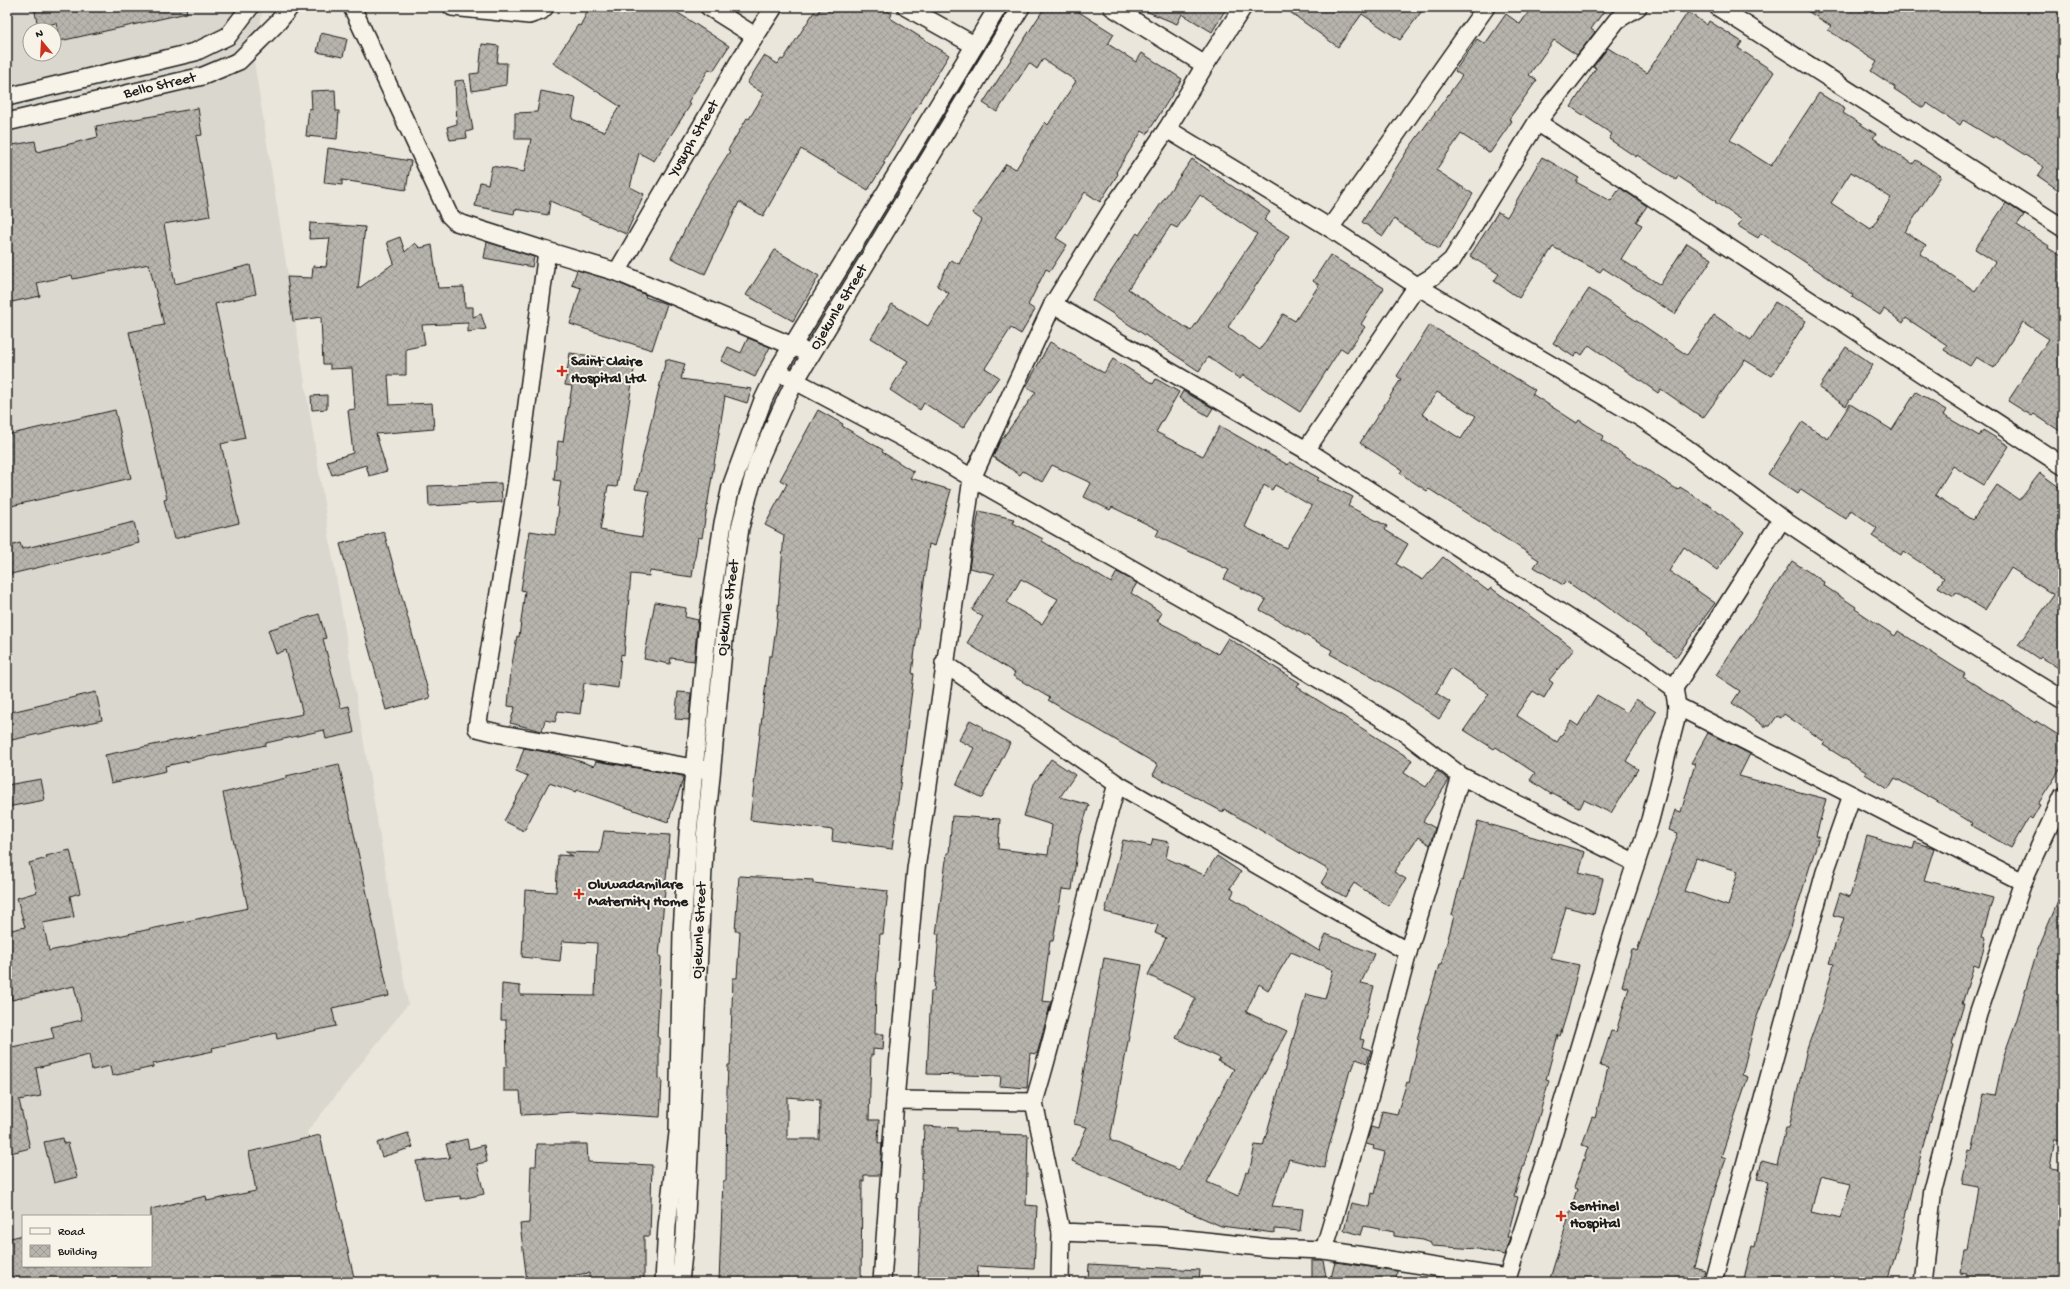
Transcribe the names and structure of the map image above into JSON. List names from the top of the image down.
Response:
{
  "streets": {
    "street": ["Bello Street", "Yusuph Street", "Ojekunle Street"]
  },
  "places": {
    "health": ["Saint Claire Hospital Ltd", "Oluwadamilare Maternity Home", "Sentinel Hospital"]
  },
  "legend": ["Road", "Building"],
  "north": "top"
}
